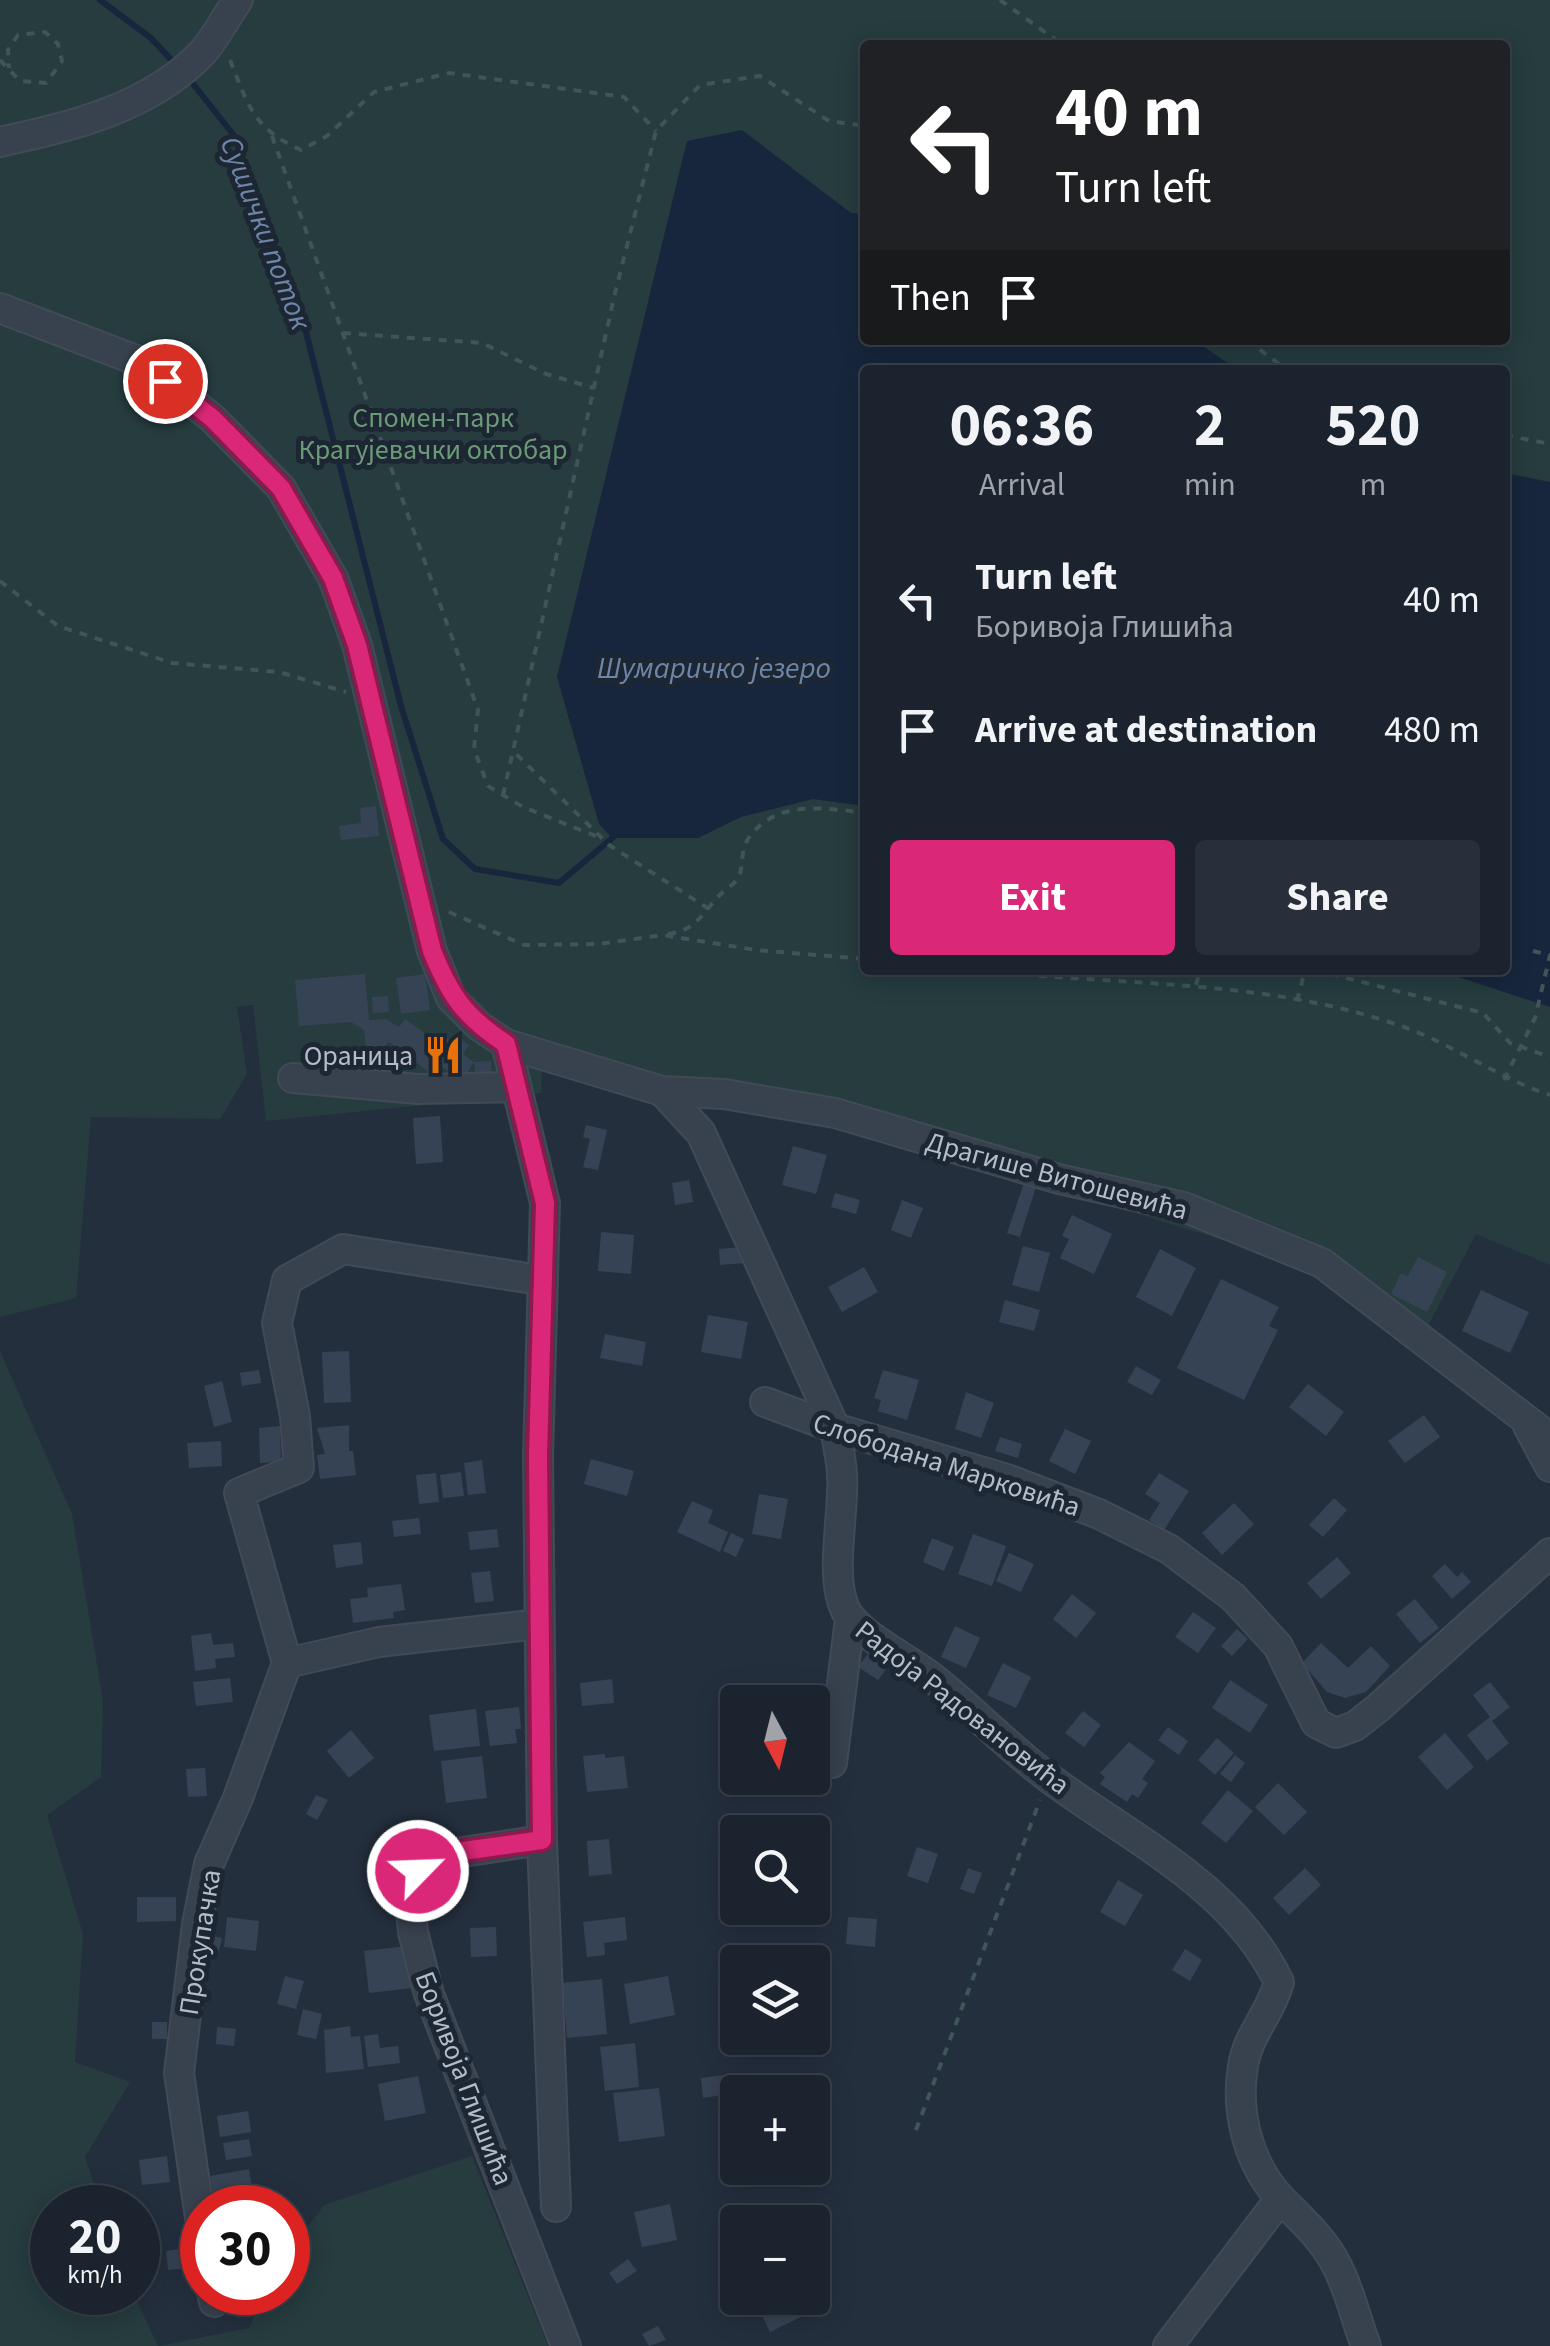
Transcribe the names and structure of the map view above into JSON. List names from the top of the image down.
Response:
{
  "streets": {
    "street": [
      "Драгише Витошевића",
      "Слободана Марковића",
      "Радоја Радовановића",
      "Прокупачка",
      "Боривоја Глишића"
    ]
  },
  "crossings": [
    ["Драгише Витошевића", "Радоја Радовановића"],
    ["Драгише Витошевића", "Боривоја Глишића"],
    ["Слободана Марковића", "Радоја Радовановића"]
  ],
  "water": ["Сушички поток", "Шумаричко језеро"],
  "parks": ["Спомен-парк Крагујевачки октобар"],
  "places": {
    "restaurant": ["Ораница"]
  },
  "north": "bottom",
  "page": {
    "turn": ["40 m", "Turn left"],
    "then": "Then",
    "eta": [
      "06:36",
      "Arrival",
      "2",
      "min",
      "520",
      "m"
    ],
    "list": [
      {
        "name": "Turn left",
        "note": "Боривоја Глишића",
        "value": "40 m"
      },
      {
        "name": "Arrive at destination",
        "value": "480 m"
      }
    ],
    "buttons": ["Exit", "Share"],
    "map_buttons": ["+", "−"],
    "speed": "20 km/h",
    "limit": "30"
  }
}
